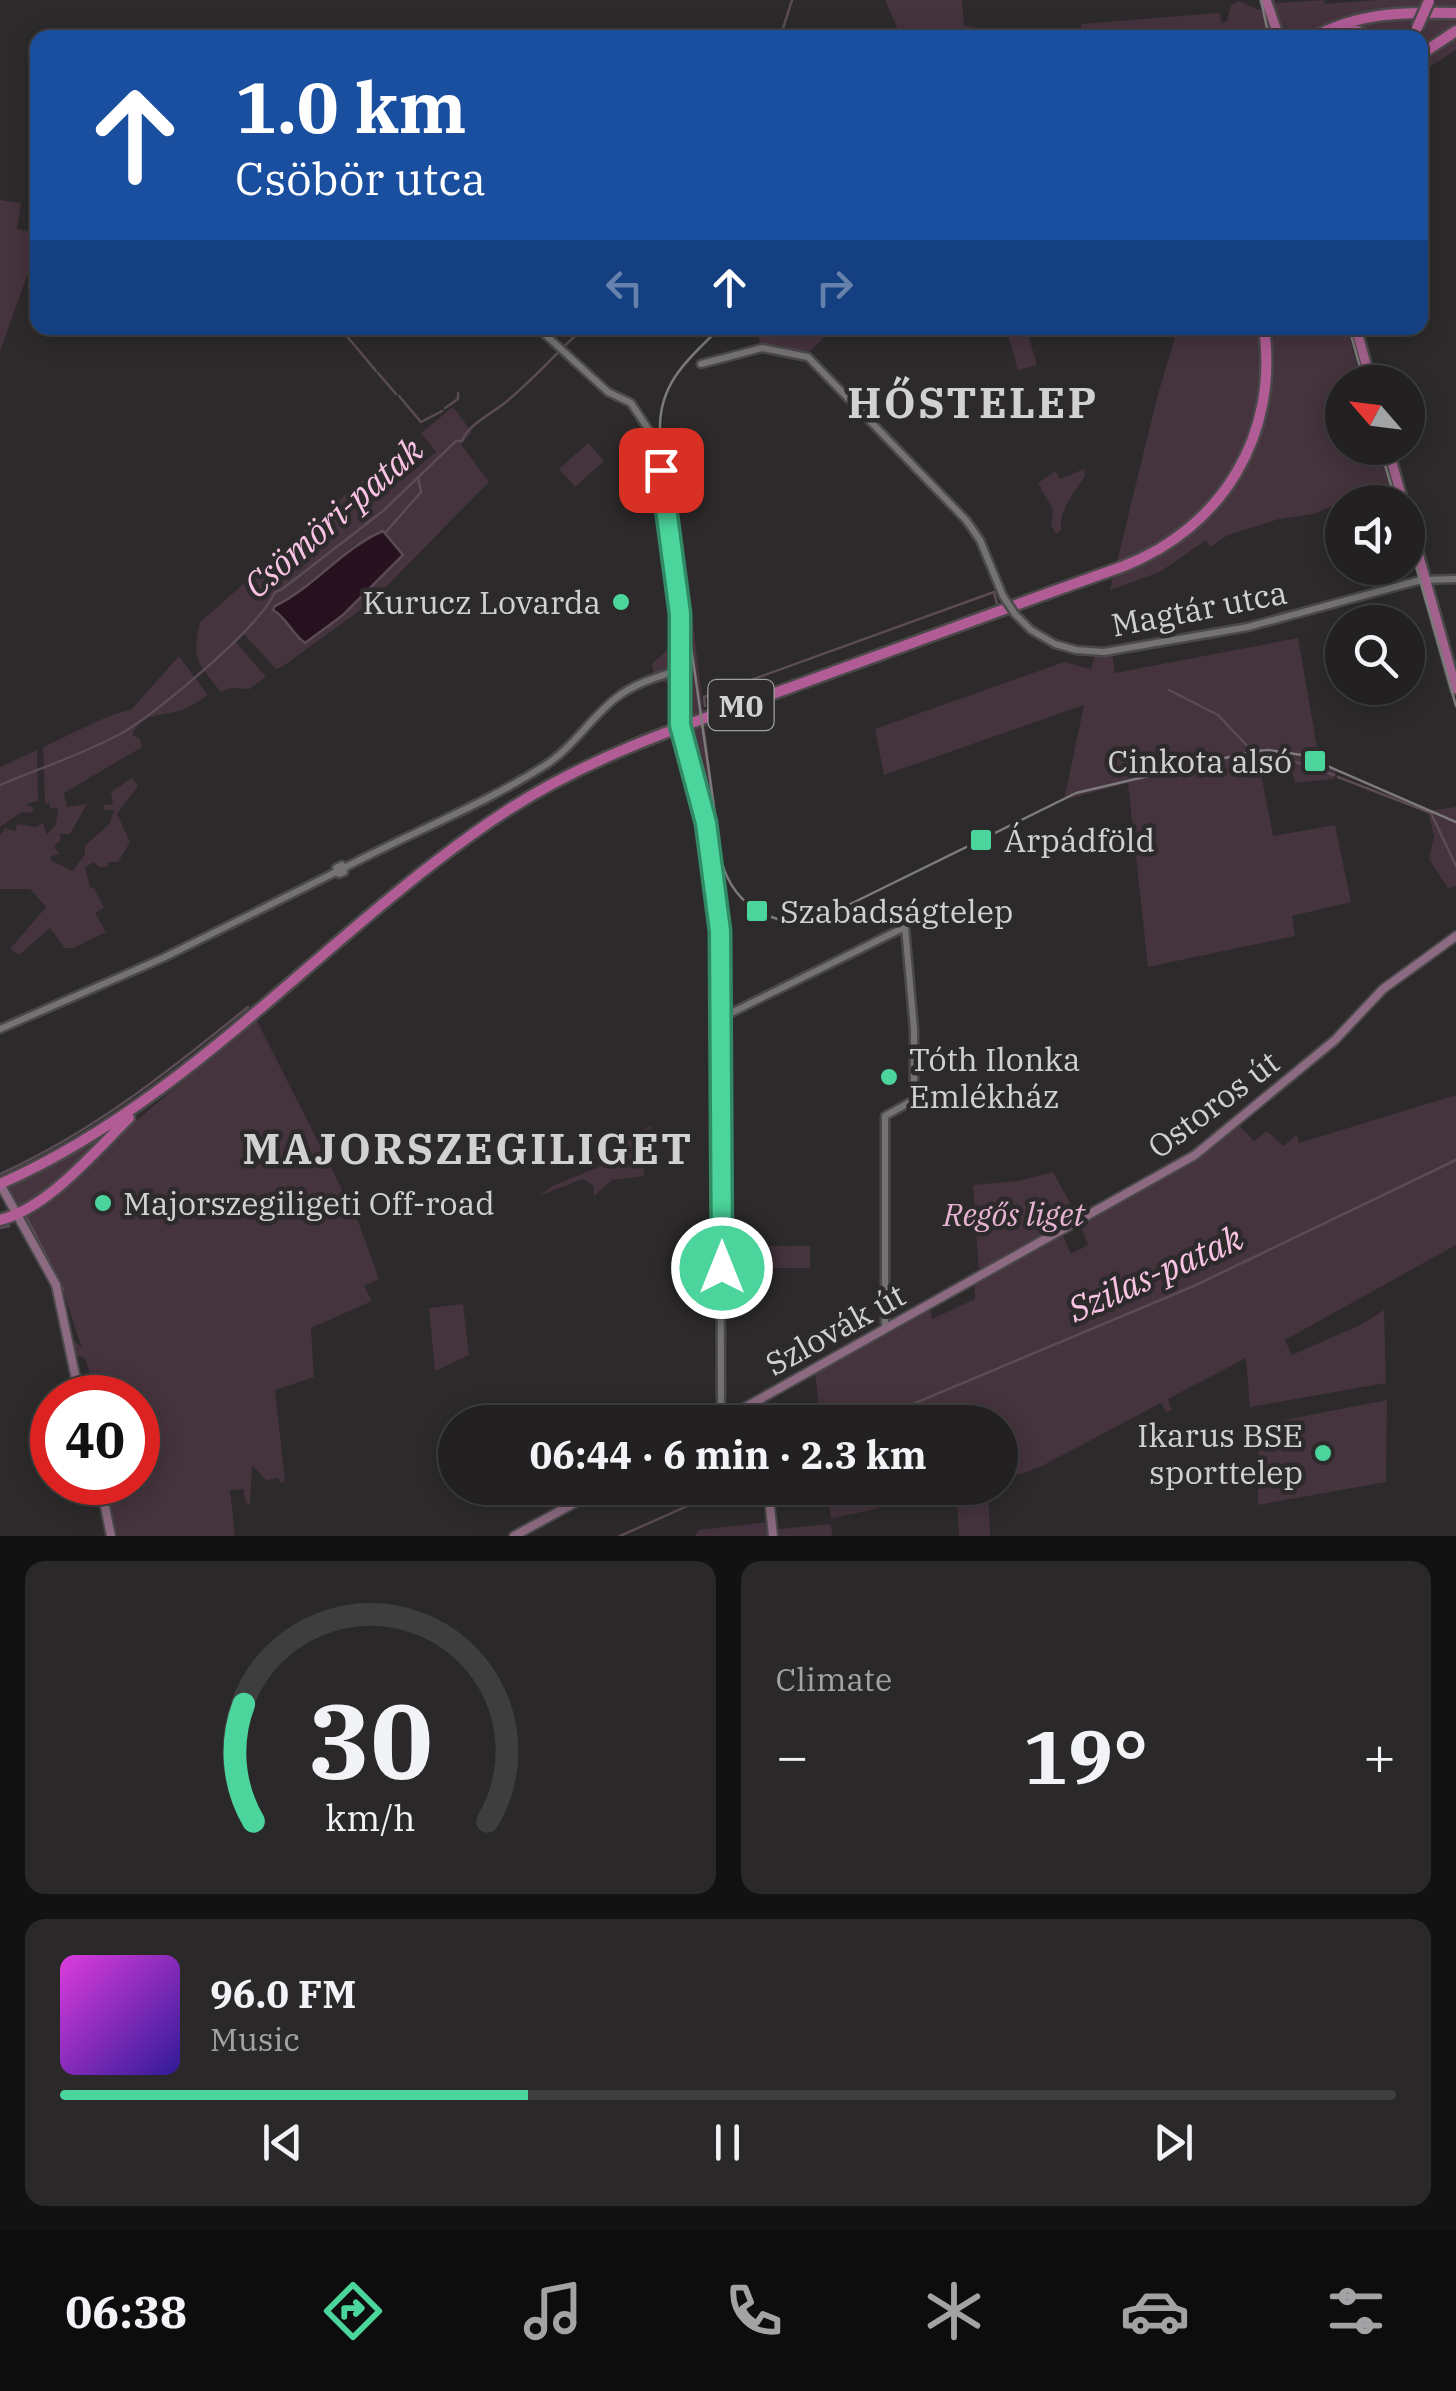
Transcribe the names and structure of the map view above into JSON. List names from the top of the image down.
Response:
{
  "streets": {
    "highway": ["M0"],
    "main road": ["Ostoros út", "Szlovák út"],
    "street": ["Magtár utca"]
  },
  "crossings": [
    ["Ostoros út", "Szlovák út"]
  ],
  "districts": ["HŐSTELEP", "MAJORSZEGILIGET"],
  "water": ["Csömöri-patak", "Szilas-patak"],
  "parks": ["Regős liget"],
  "places": {
    "other": [
      "Kurucz Lovarda",
      "Tóth Ilonka Emlékház",
      "Majorszegiligeti Off-road",
      "Ikarus BSE sporttelep"
    ],
    "transit": ["Cinkota alsó", "Árpádföld", "Szabadságtelep"]
  },
  "north": "top left",
  "page": {
    "turn": ["1.0 km", "Csöbör utca"],
    "limit": "40",
    "trip": "06:44 · 6 min · 2.3 km",
    "tile": "Climate",
    "heat": ["−", "19°", "+"],
    "song": ["96.0 FM", "Music"],
    "tabs": "06:38",
    "gauge": ["30", "km/h"]
  }
}
